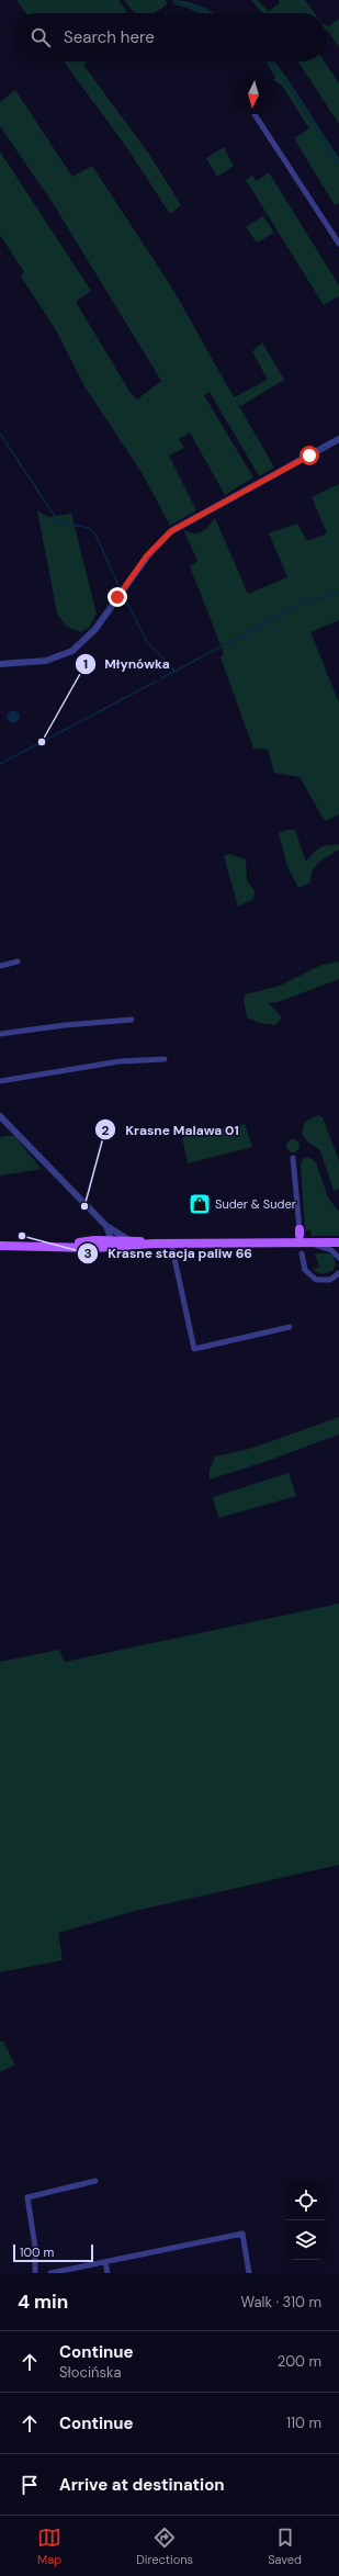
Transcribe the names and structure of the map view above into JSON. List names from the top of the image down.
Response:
{
  "places": {
    "other": ["Młynówka", "Krasne Malawa 01", "Krasne stacja paliw 66"],
    "shop": ["Suder & Suder"]
  },
  "scale_bar": "100 m",
  "north": "bottom",
  "page": {
    "search": "Search here",
    "scale": "100 m",
    "heading": ["4 min", "Walk · 310 m"],
    "list": [
      ["Continue", "Słocińska", "200 m"],
      ["Continue", "110 m"],
      "Arrive at destination"
    ],
    "nav": ["Map", "Directions", "Saved"]
  }
}
